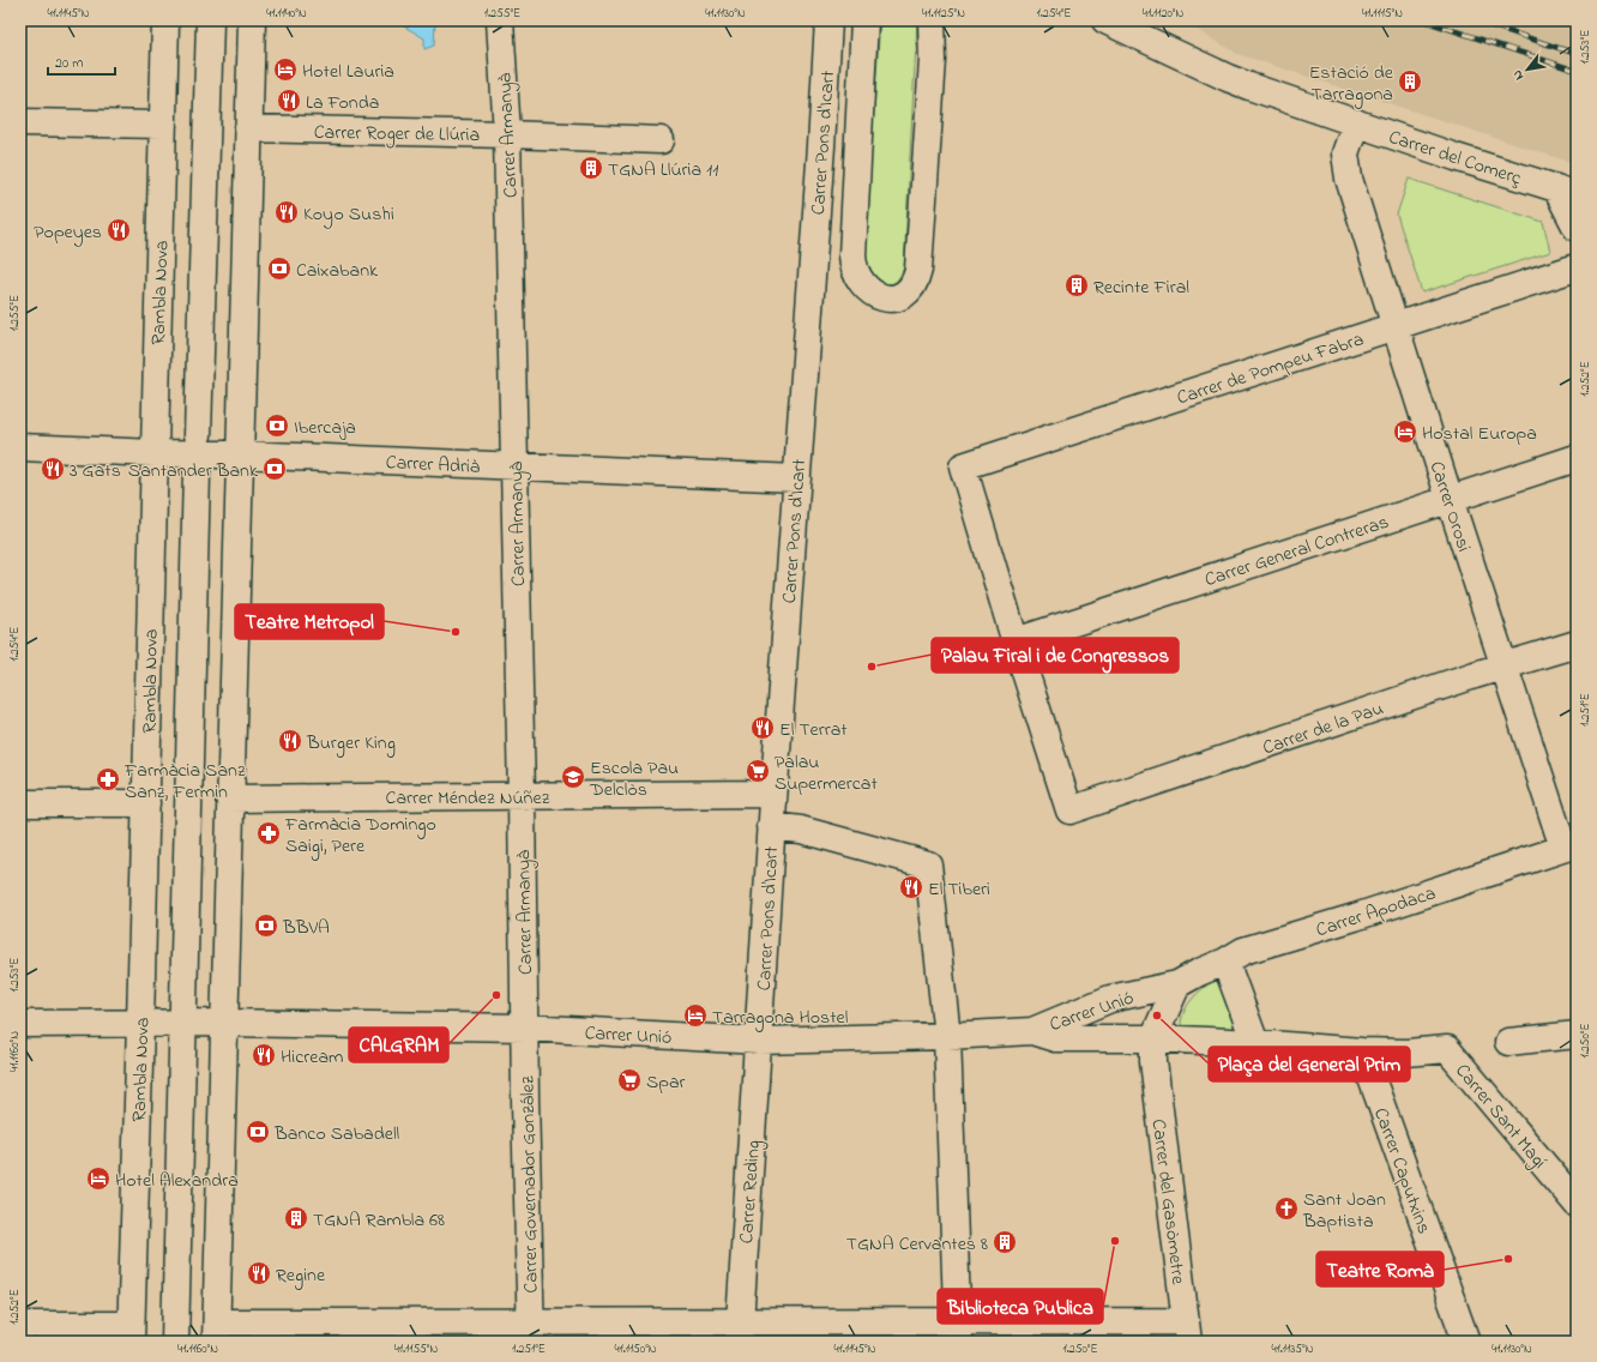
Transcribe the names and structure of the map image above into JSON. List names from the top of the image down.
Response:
{
  "streets": {
    "street": [
      "Carrer Roger de Llúria",
      "Carrer Armanyà",
      "Carrer Pons d'Icart",
      "Carrer del Comerç",
      "Rambla Nova",
      "Carrer de Pompeu Fabra",
      "Carrer Adrià",
      "Carrer Orosi",
      "Carrer General Contreras",
      "Carrer de la Pau",
      "Carrer Méndez Núñez",
      "Carrer Apodaca",
      "Carrer Unió",
      "Carrer Sant Magí",
      "Carrer Caputxins",
      "Carrer Governador González",
      "Carrer Reding",
      "Carrer del Gasòmetre"
    ]
  },
  "crossings": [
    ["Carrer Roger de Llúria", "Carrer Armanyà"],
    ["Carrer Armanyà", "Carrer Adrià"],
    ["Carrer Armanyà", "Carrer Méndez Núñez"],
    ["Carrer Armanyà", "Carrer Unió"],
    ["Carrer Armanyà", "Carrer Governador González"],
    ["Carrer Pons d'Icart", "Carrer Adrià"],
    ["Carrer Pons d'Icart", "Carrer Unió"],
    ["Carrer Pons d'Icart", "Carrer Reding"],
    ["Carrer del Comerç", "Carrer Orosi"],
    ["Rambla Nova", "Carrer Adrià"],
    ["Rambla Nova", "Carrer Unió"],
    ["Carrer de Pompeu Fabra", "Carrer Orosi"],
    ["Carrer de Pompeu Fabra", "Carrer General Contreras"],
    ["Carrer de Pompeu Fabra", "Carrer de la Pau"],
    ["Carrer Orosi", "Carrer General Contreras"],
    ["Carrer Orosi", "Carrer de la Pau"],
    ["Carrer Orosi", "Carrer Apodaca"],
    ["Carrer General Contreras", "Carrer de la Pau"],
    ["Carrer Apodaca", "Carrer Unió"],
    ["Carrer Unió", "Carrer Sant Magí"],
    ["Carrer Unió", "Carrer Caputxins"],
    ["Carrer Unió", "Carrer Governador González"],
    ["Carrer Unió", "Carrer Reding"],
    ["Carrer Unió", "Carrer del Gasòmetre"]
  ],
  "places": {
    "hotel": [
      "Hotel Lauria",
      "Hostal Europa",
      "Tarragona Hostel",
      "Hotel Alexandra"
    ],
    "building": [
      "Estació de Tarragona",
      "TGNA Llúria 11",
      "Recinte Firal",
      "TGNA Rambla 68",
      "TGNA Cervantes 8"
    ],
    "restaurant": [
      "La Fonda",
      "Koyo Sushi",
      "Popeyes",
      "3 Gats",
      "El Terrat",
      "Burger King",
      "El Tiberi",
      "Hicream",
      "Regine"
    ],
    "bank": [
      "Caixabank",
      "Ibercaja",
      "Santander Bank",
      "BBVA",
      "Banco Sabadell"
    ],
    "other": [
      "Teatre Metropol",
      "Palau Firal i de Congressos",
      "CALGRAM",
      "Plaça del General Prim",
      "Biblioteca Publica",
      "Teatre Romà"
    ],
    "supermarket": ["Palau Supermercat", "Spar"],
    "school or university": ["Escola Pau Delclòs"],
    "pharmacy": ["Farmàcia Sanz Sanz, Fermin", "Farmàcia Domingo Saigi, Pere"],
    "church": ["Sant Joan Baptista"]
  },
  "scale_bar": "20 m",
  "north": "bottom left",
  "coordinates": [
    "41.1145°N",
    "41.1140°N",
    "1.255°E",
    "41.1130°N",
    "41.1125°N",
    "1.254°E",
    "41.1120°N",
    "41.1115°N",
    "1.253°E",
    "1.252°E",
    "1.251°E",
    "1.250°E",
    "41.1160°N",
    "41.1155°N",
    "41.1150°N",
    "41.1135°N"
  ]
}
